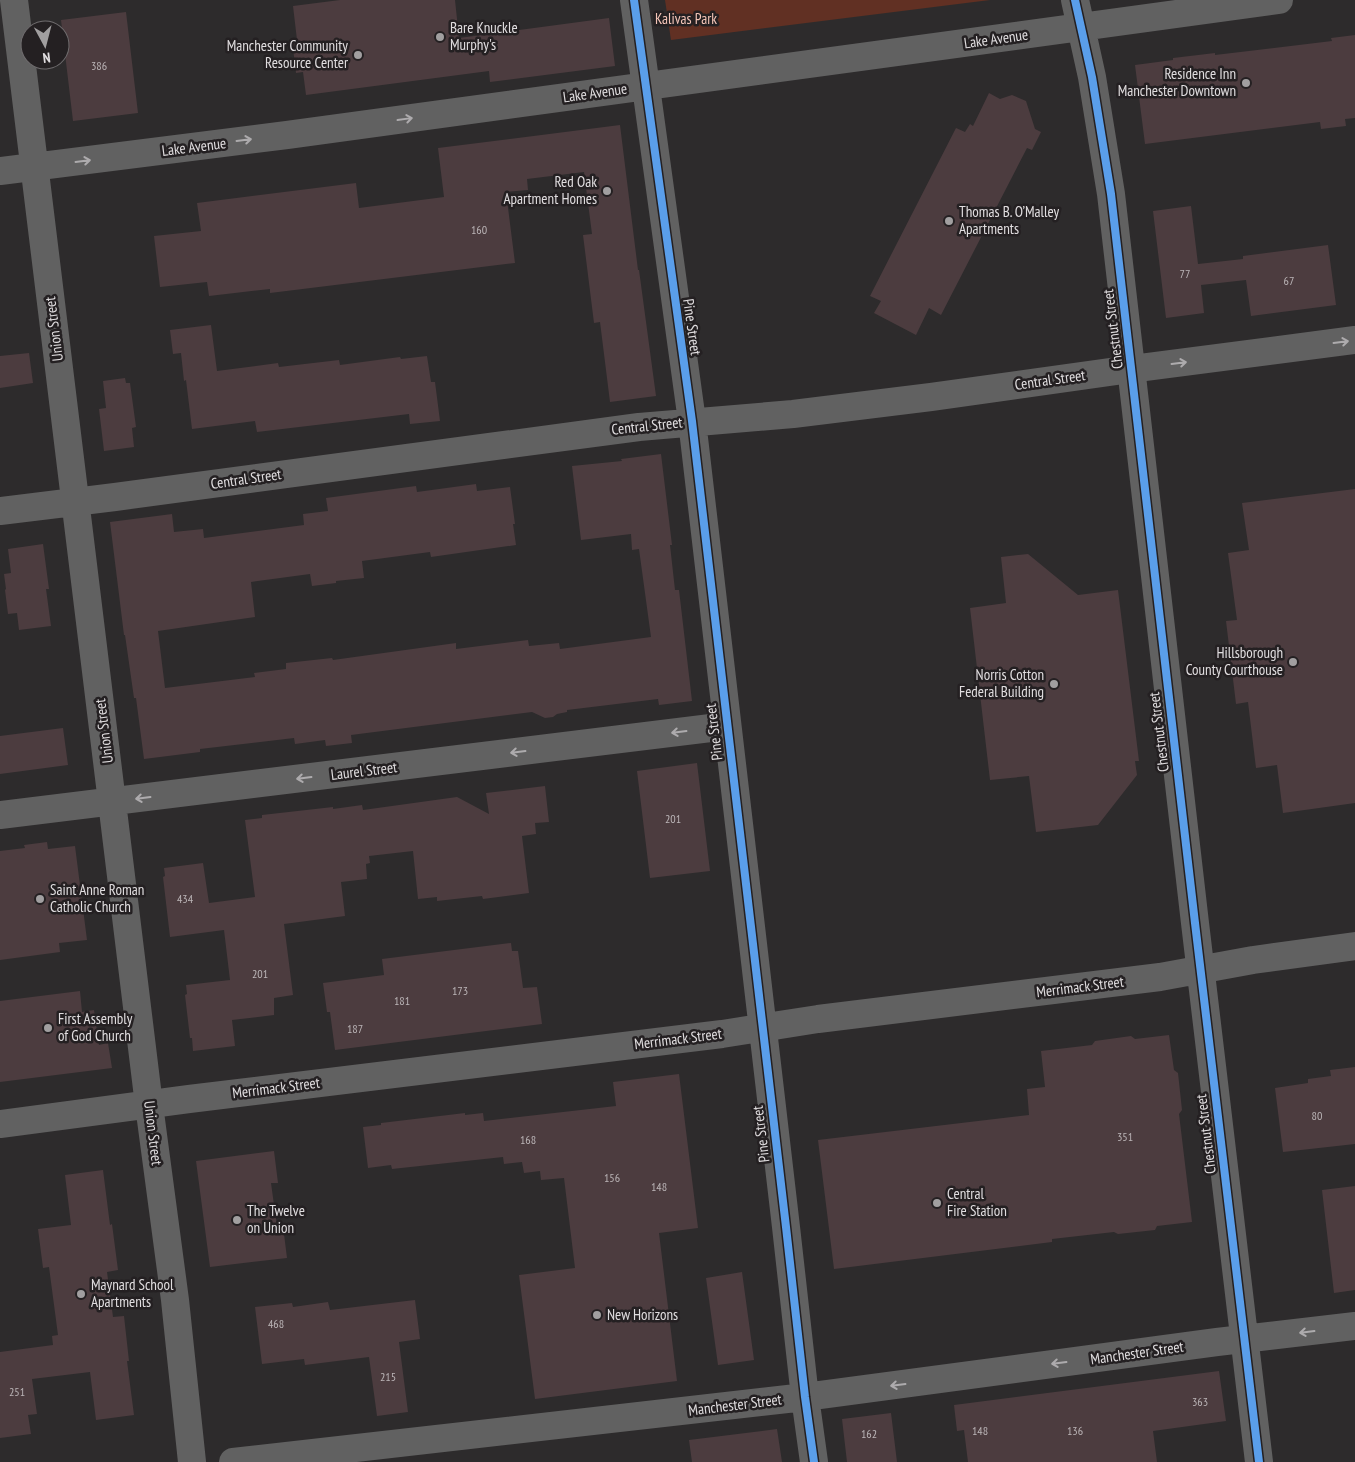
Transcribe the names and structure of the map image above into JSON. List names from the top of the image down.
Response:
{
  "streets": {
    "street": [
      "Lake Avenue",
      "Pine Street",
      "Union Street",
      "Chestnut Street",
      "Central Street",
      "Laurel Street",
      "Merrimack Street",
      "Manchester Street"
    ]
  },
  "crossings": [
    ["Lake Avenue", "Pine Street"],
    ["Lake Avenue", "Union Street"],
    ["Lake Avenue", "Chestnut Street"],
    ["Pine Street", "Central Street"],
    ["Pine Street", "Laurel Street"],
    ["Pine Street", "Merrimack Street"],
    ["Pine Street", "Manchester Street"],
    ["Union Street", "Central Street"],
    ["Union Street", "Laurel Street"],
    ["Union Street", "Merrimack Street"],
    ["Chestnut Street", "Central Street"],
    ["Chestnut Street", "Merrimack Street"],
    ["Chestnut Street", "Manchester Street"]
  ],
  "one_way": ["Lake Avenue", "Laurel Street", "Manchester Street"],
  "parks": ["Kalivas Park"],
  "places": [
    "Bare Knuckle Murphy's",
    "Manchester Community Resource Center",
    "Residence Inn Manchester Downtown",
    "Red Oak Apartment Homes",
    "Thomas B. O’Malley Apartments",
    "Hillsborough County Courthouse",
    "Norris Cotton Federal Building",
    "Saint Anne Roman Catholic Church",
    "First Assembly of God Church",
    "Central Fire Station",
    "The Twelve on Union",
    "Maynard School Apartments",
    "New Horizons"
  ],
  "house_numbers": [
    "386",
    "160",
    "77",
    "67",
    "201",
    "434",
    "201",
    "173",
    "181",
    "187",
    "80",
    "351",
    "168",
    "156",
    "148",
    "468",
    "215",
    "251",
    "363",
    "148",
    "136",
    "162"
  ],
  "north": "bottom"
}
